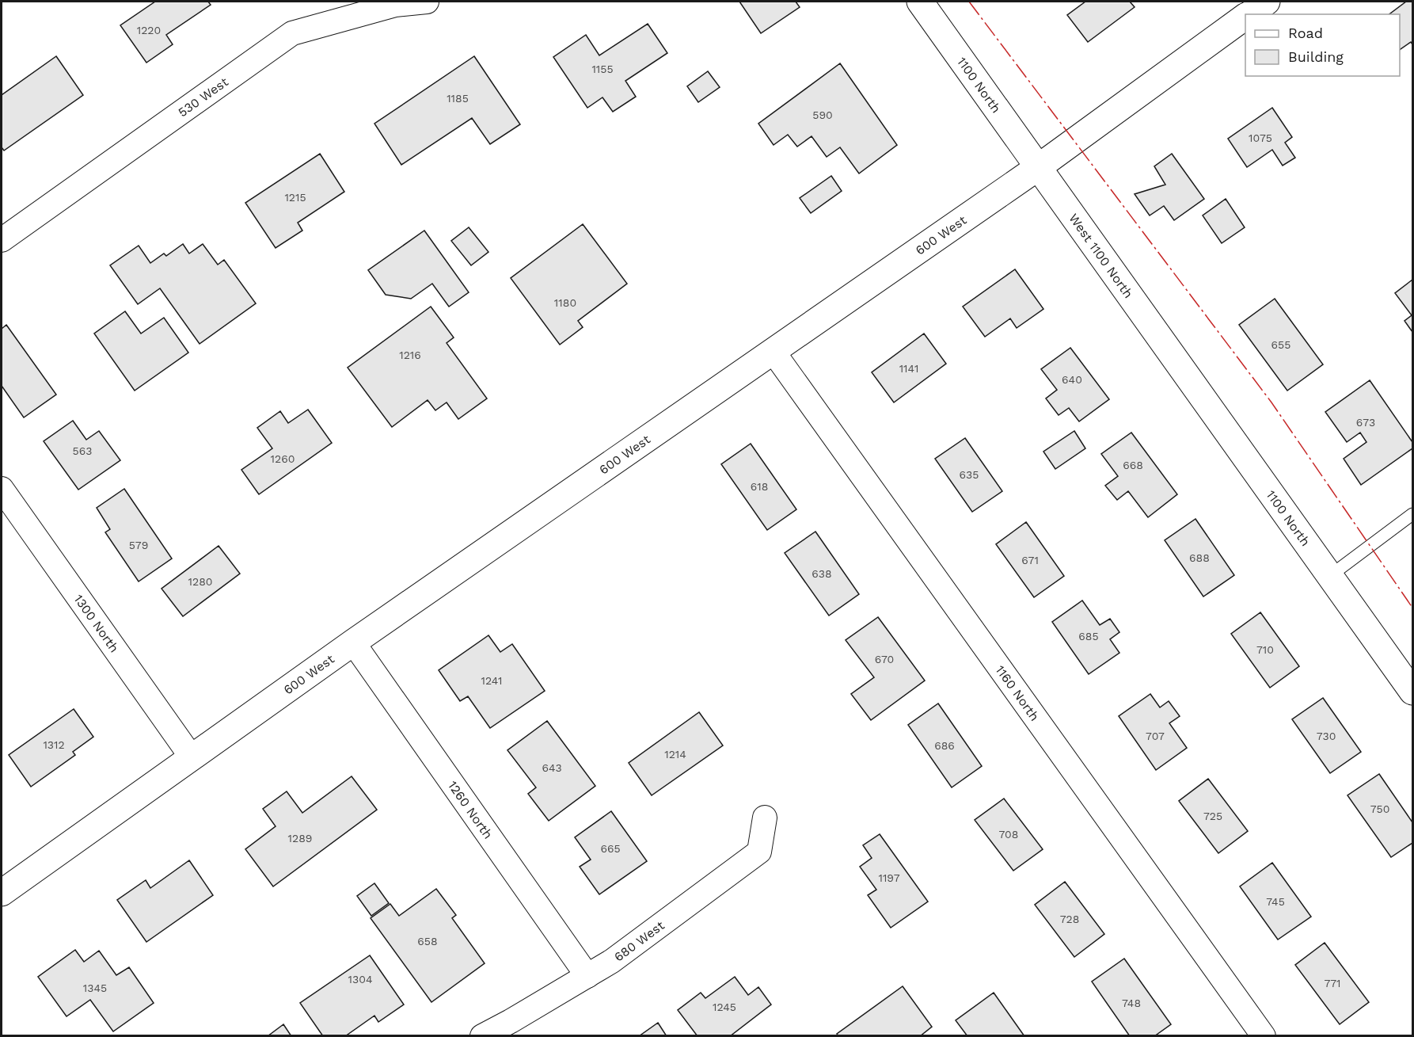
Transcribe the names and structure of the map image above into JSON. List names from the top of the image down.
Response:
{
  "streets": {
    "street": [
      "1100 North",
      "530 West",
      "600 West",
      "West 1100 North",
      "1300 North",
      "1160 North",
      "1260 North",
      "680 West"
    ]
  },
  "crossings": [
    ["1100 North", "600 West"],
    ["1100 North", "West 1100 North"],
    ["600 West", "West 1100 North"],
    ["600 West", "1300 North"],
    ["600 West", "1160 North"],
    ["600 West", "1260 North"],
    ["1260 North", "680 West"]
  ],
  "house_numbers": [
    "1220",
    "1155",
    "1185",
    "590",
    "1075",
    "1215",
    "1180",
    "655",
    "1216",
    "1141",
    "640",
    "673",
    "563",
    "1260",
    "668",
    "635",
    "618",
    "579",
    "688",
    "671",
    "638",
    "1280",
    "685",
    "710",
    "670",
    "1241",
    "707",
    "730",
    "1312",
    "686",
    "1214",
    "643",
    "750",
    "725",
    "708",
    "1289",
    "665",
    "1197",
    "745",
    "728",
    "658",
    "1304",
    "771",
    "1345",
    "748",
    "1245"
  ],
  "legend": ["Road", "Building"]
}
